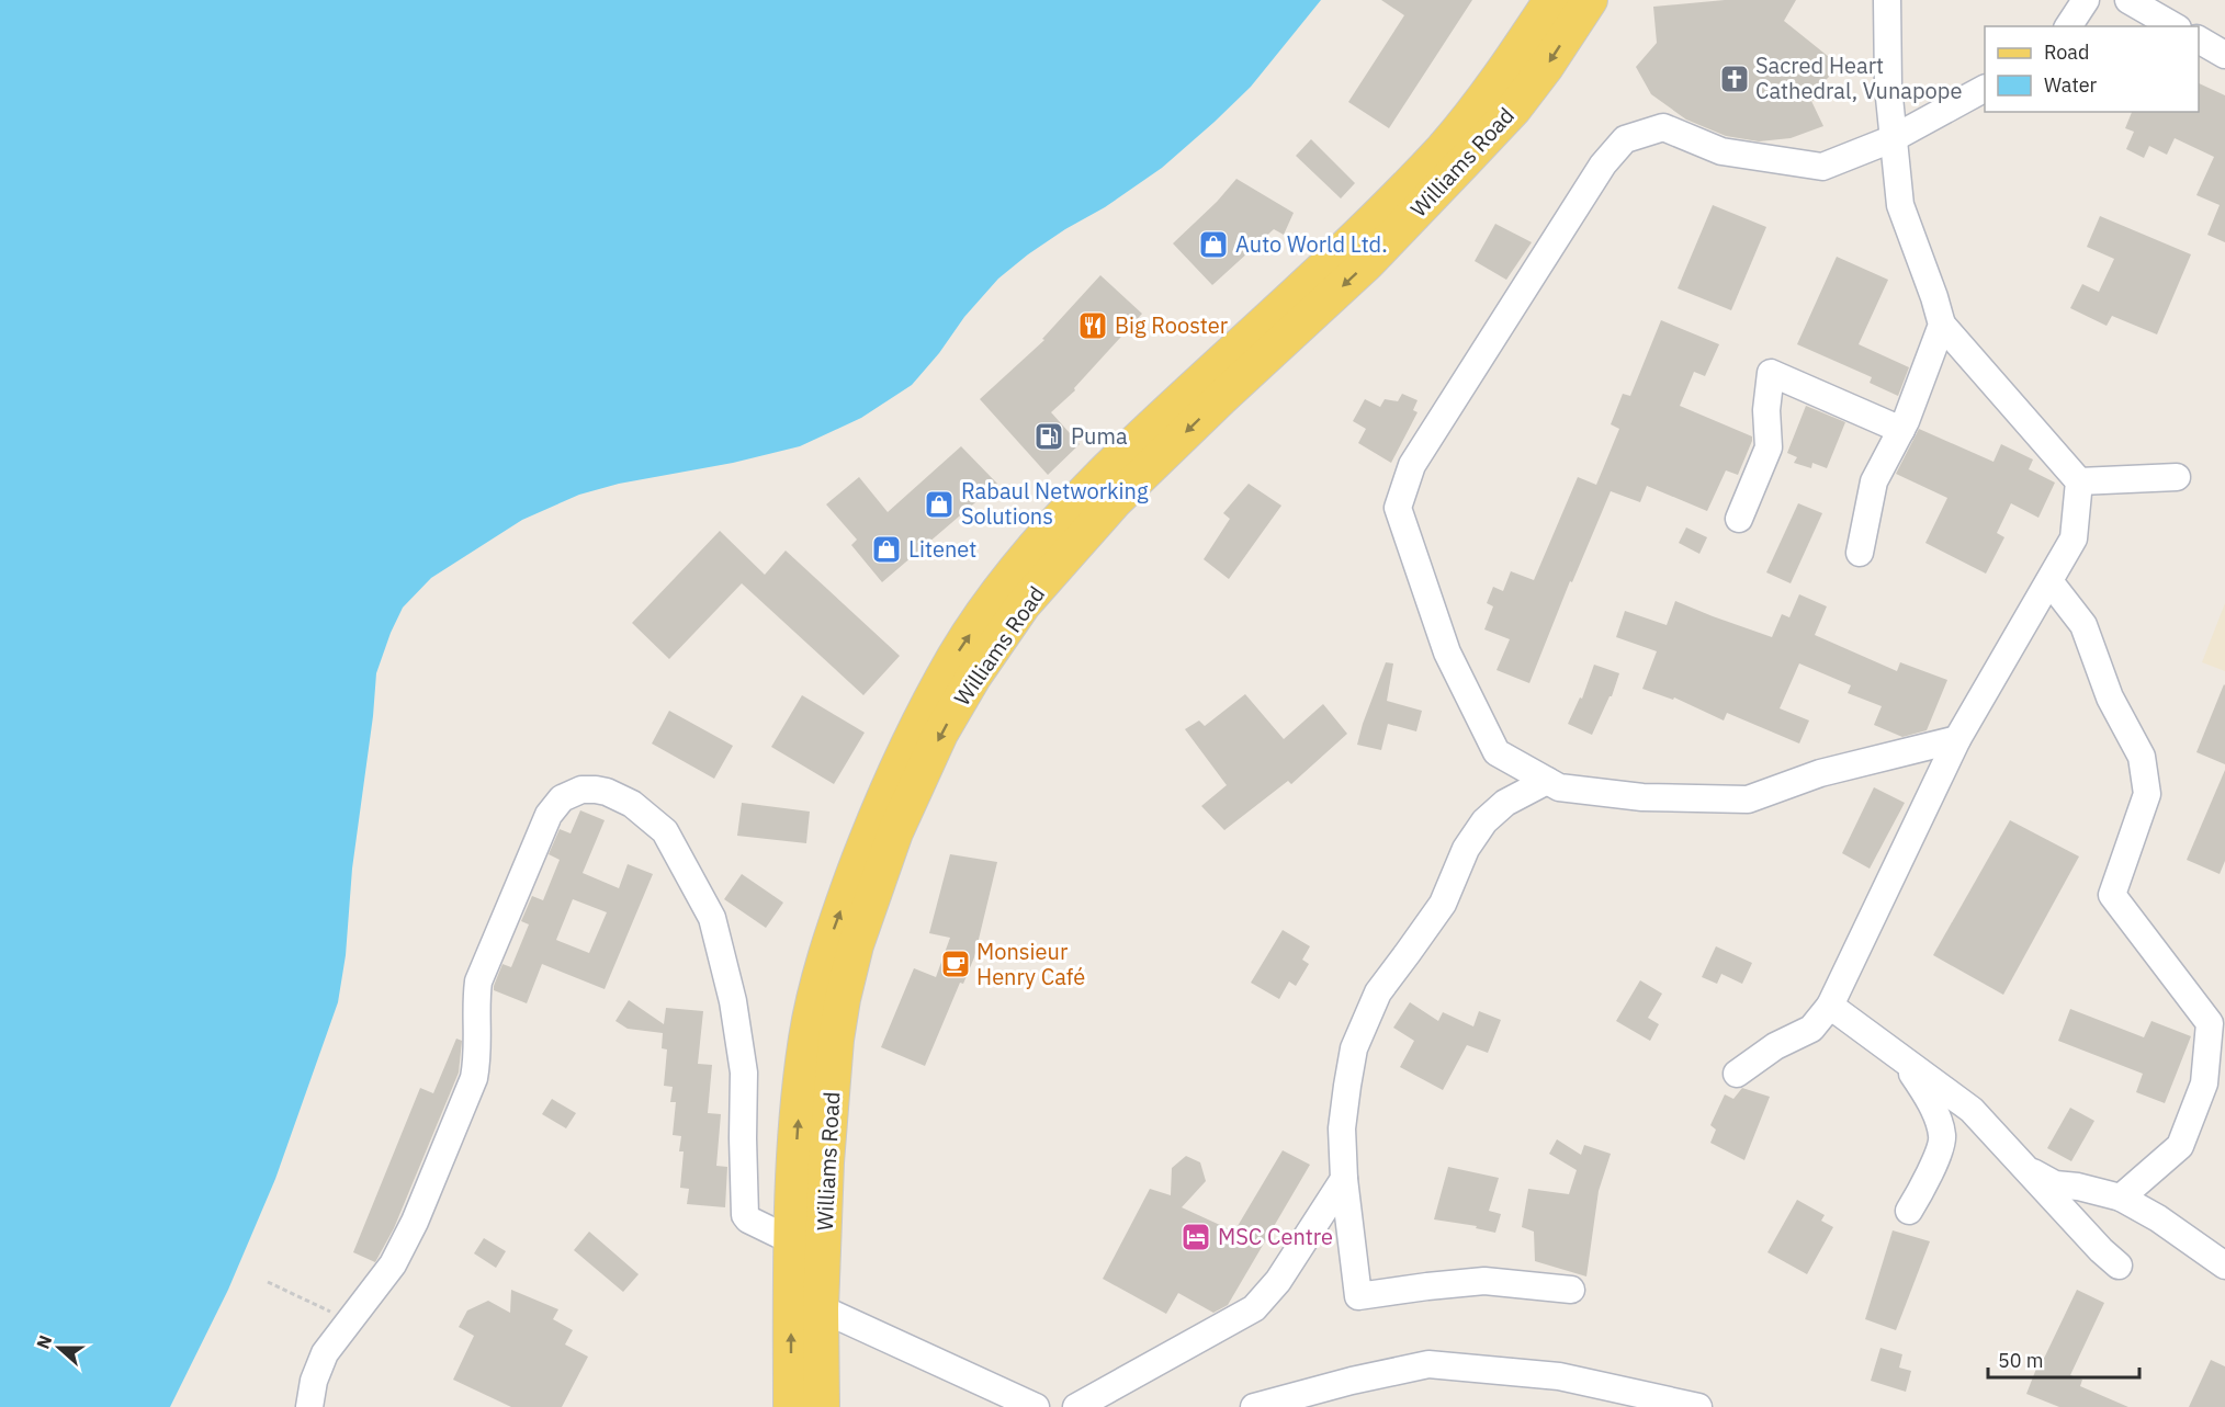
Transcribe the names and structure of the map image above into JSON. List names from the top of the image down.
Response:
{
  "streets": {
    "main road": ["Williams Road"]
  },
  "places": {
    "church": ["Sacred Heart Cathedral, Vunapope"],
    "shop": ["Auto World Ltd.", "Rabaul Networking Solutions", "Litenet"],
    "restaurant": ["Big Rooster"],
    "fuel station": ["Puma"],
    "cafe": ["Monsieur Henry Café"],
    "hotel": ["MSC Centre"]
  },
  "legend": ["Road", "Water"],
  "scale_bar": "50 m",
  "north": "left"
}
